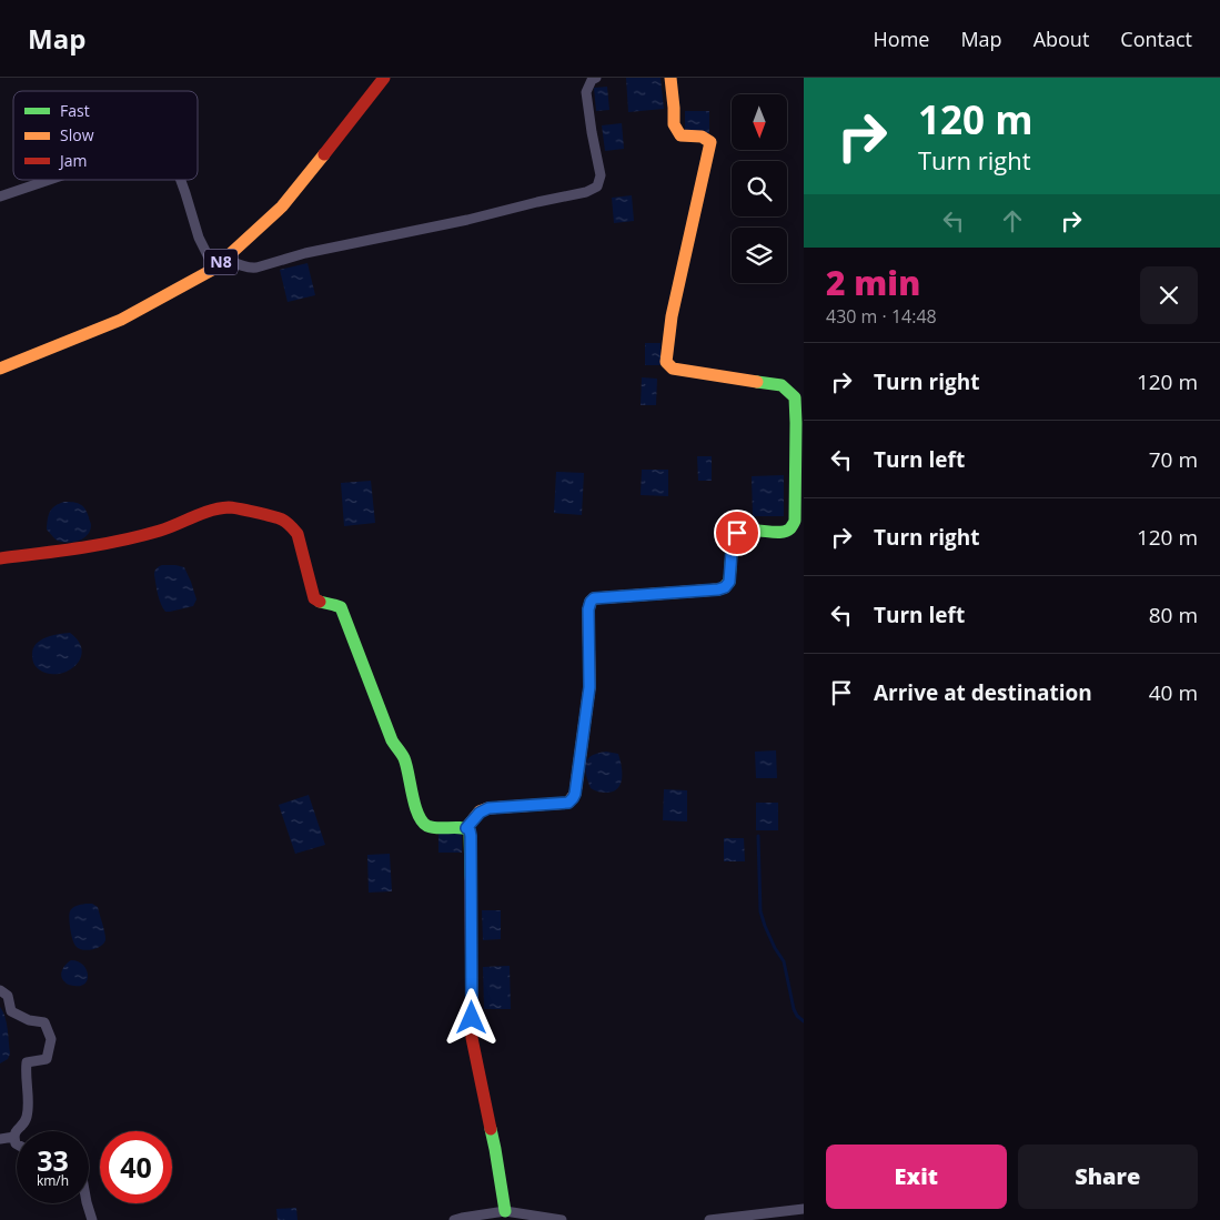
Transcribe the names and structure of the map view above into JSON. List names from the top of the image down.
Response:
{
  "streets": {
    "main road": ["N8"]
  },
  "legend": ["Fast", "Slow", "Jam"],
  "north": "bottom",
  "page": {
    "header": "Map",
    "nav": [
      "Home",
      "Map",
      "About",
      "Contact"
    ],
    "turn": ["120 m", "Turn right"],
    "heading": ["2 min", "430 m · 14:48"],
    "list": [
      {
        "name": "Turn right",
        "value": "120 m"
      },
      {
        "name": "Turn left",
        "value": "70 m"
      },
      {
        "name": "Turn right",
        "value": "120 m"
      },
      {
        "name": "Turn left",
        "value": "80 m"
      },
      {
        "name": "Arrive at destination",
        "value": "40 m"
      }
    ],
    "speed": "33 km/h",
    "limit": "40",
    "buttons": ["Exit", "Share"]
  }
}
